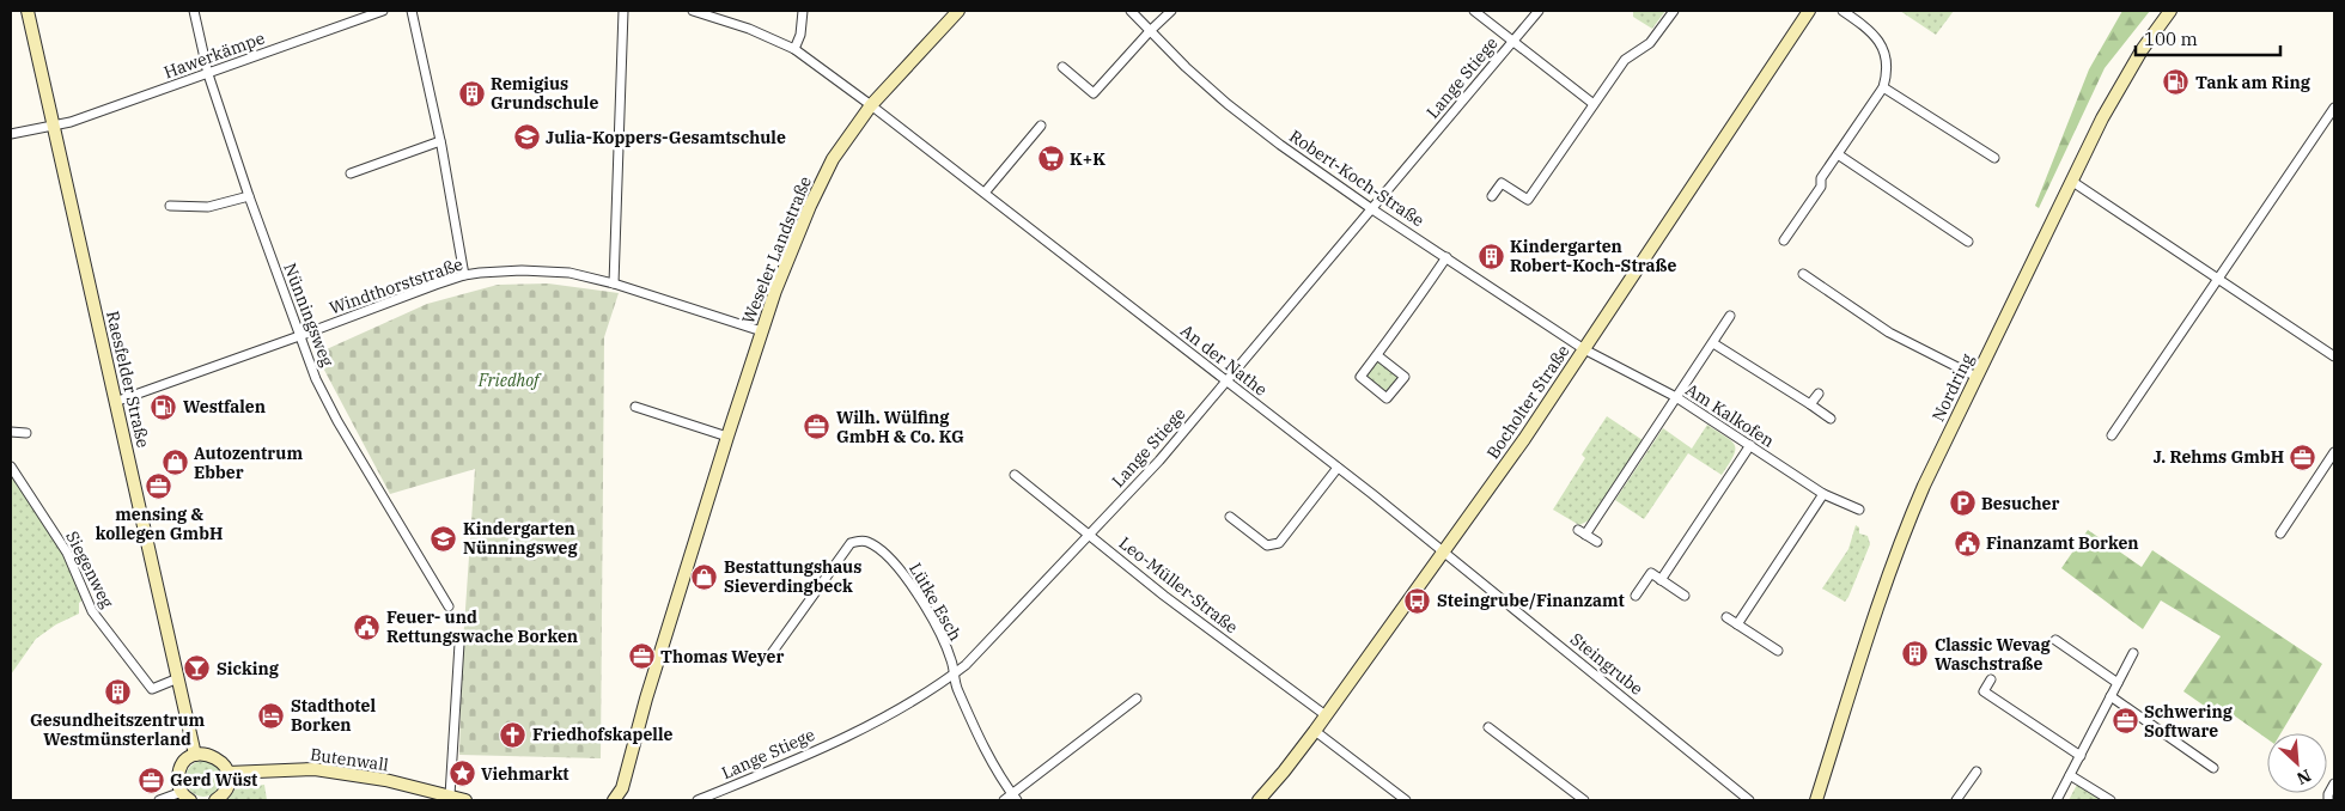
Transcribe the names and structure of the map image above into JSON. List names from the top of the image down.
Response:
{
  "streets": {
    "main road": [
      "Weseler Landstraße",
      "Raesfelder Straße",
      "Nordring",
      "Bocholter Straße",
      "Butenwall"
    ],
    "street": [
      "Hawerkämpe",
      "Lange Stiege",
      "Robert-Koch-Straße",
      "Windthorststraße",
      "Nünningsweg",
      "An der Nathe",
      "Am Kalkofen",
      "Siegenweg",
      "Leo-Müller-Straße",
      "Lütke Esch",
      "Steingrube"
    ]
  },
  "crossings": [
    ["Hawerkämpe", "Nünningsweg"],
    ["Hawerkämpe", "Raesfelder Straße"],
    ["Lange Stiege", "Robert-Koch-Straße"],
    ["Lange Stiege", "An der Nathe"],
    ["Lange Stiege", "Leo-Müller-Straße"],
    ["Lange Stiege", "Lütke Esch"],
    ["Robert-Koch-Straße", "Bocholter Straße"],
    ["Robert-Koch-Straße", "Am Kalkofen"],
    ["Weseler Landstraße", "Windthorststraße"],
    ["Weseler Landstraße", "An der Nathe"],
    ["Windthorststraße", "Nünningsweg"],
    ["Windthorststraße", "Raesfelder Straße"],
    ["An der Nathe", "Bocholter Straße"],
    ["An der Nathe", "Steingrube"],
    ["Raesfelder Straße", "Siegenweg"],
    ["Bocholter Straße", "Am Kalkofen"],
    ["Bocholter Straße", "Leo-Müller-Straße"],
    ["Bocholter Straße", "Steingrube"]
  ],
  "parks": ["Friedhof"],
  "places": {
    "fuel station": ["Tank am Ring", "Westfalen"],
    "building": [
      "Remigius Grundschule",
      "Kindergarten Robert-Koch-Straße",
      "Classic Wevag Waschstraße",
      "Gesundheitszentrum Westmünsterland"
    ],
    "school or university": ["Julia-Koppers-Gesamtschule", "Kindergarten Nünningsweg"],
    "supermarket": ["K+K"],
    "office": [
      "Wilh. Wülfing GmbH & Co. KG",
      "J. Rehms GmbH",
      "mensing & kollegen GmbH",
      "Thomas Weyer",
      "Schwering Software",
      "Gerd Wüst"
    ],
    "shop": ["Autozentrum Ebber", "Bestattungshaus Sieverdingbeck"],
    "parking": ["Besucher"],
    "public building": ["Finanzamt Borken", "Feuer- und Rettungswache Borken"],
    "bus stop": ["Steingrube/Finanzamt"],
    "bar": ["Sicking"],
    "hotel": ["Stadthotel Borken"],
    "church": ["Friedhofskapelle"],
    "place": ["Viehmarkt"]
  },
  "scale_bar": "100 m",
  "north": "bottom right"
}
